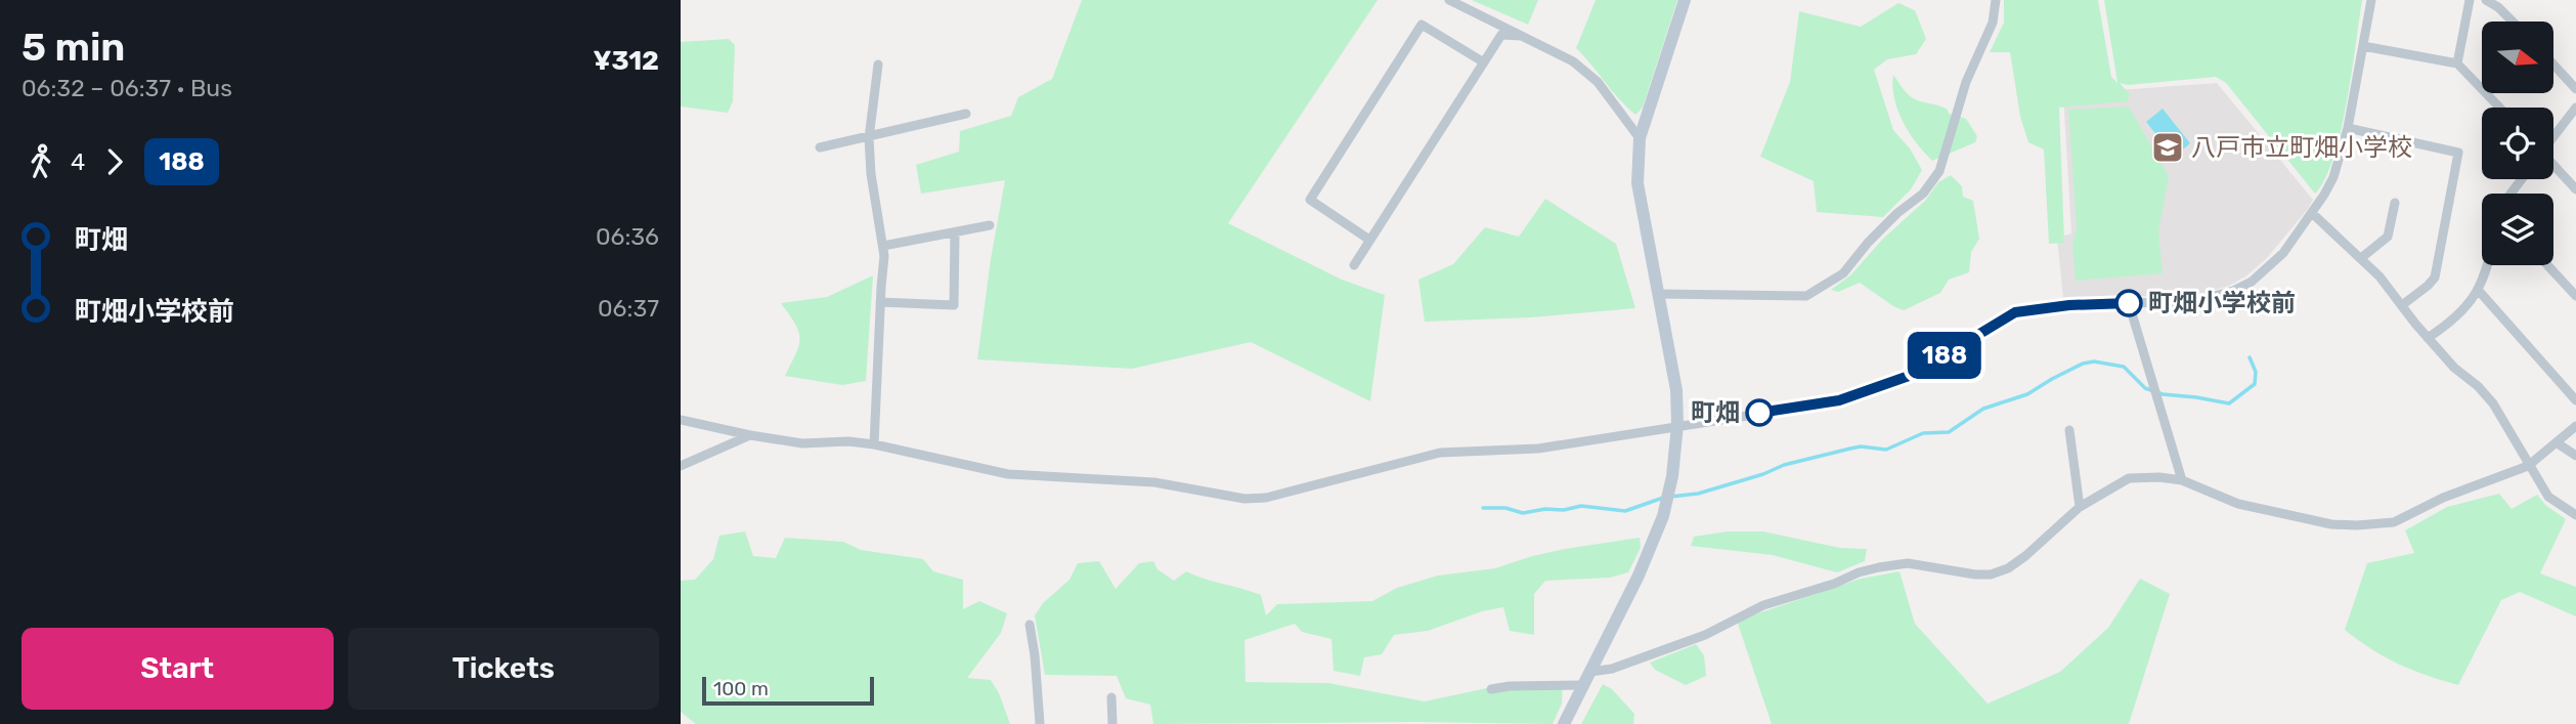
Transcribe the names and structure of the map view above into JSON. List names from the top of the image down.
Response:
{
  "places": {
    "school or university": ["八戸市立町畑小学校"],
    "other": ["町畑小学校前", "町畑"]
  },
  "lines": ["bus line 188"],
  "scale_bar": "100 m",
  "north": "right",
  "page": {
    "heading": ["5 min", "06:32 – 06:37 · Bus", "¥312"],
    "on_map": "188",
    "legs": ["4", "188"],
    "list": [
      {
        "name": "町畑",
        "value": "06:36"
      },
      {
        "name": "町畑小学校前",
        "value": "06:37"
      }
    ],
    "buttons": ["Start", "Tickets"],
    "scale": "100 m"
  }
}
